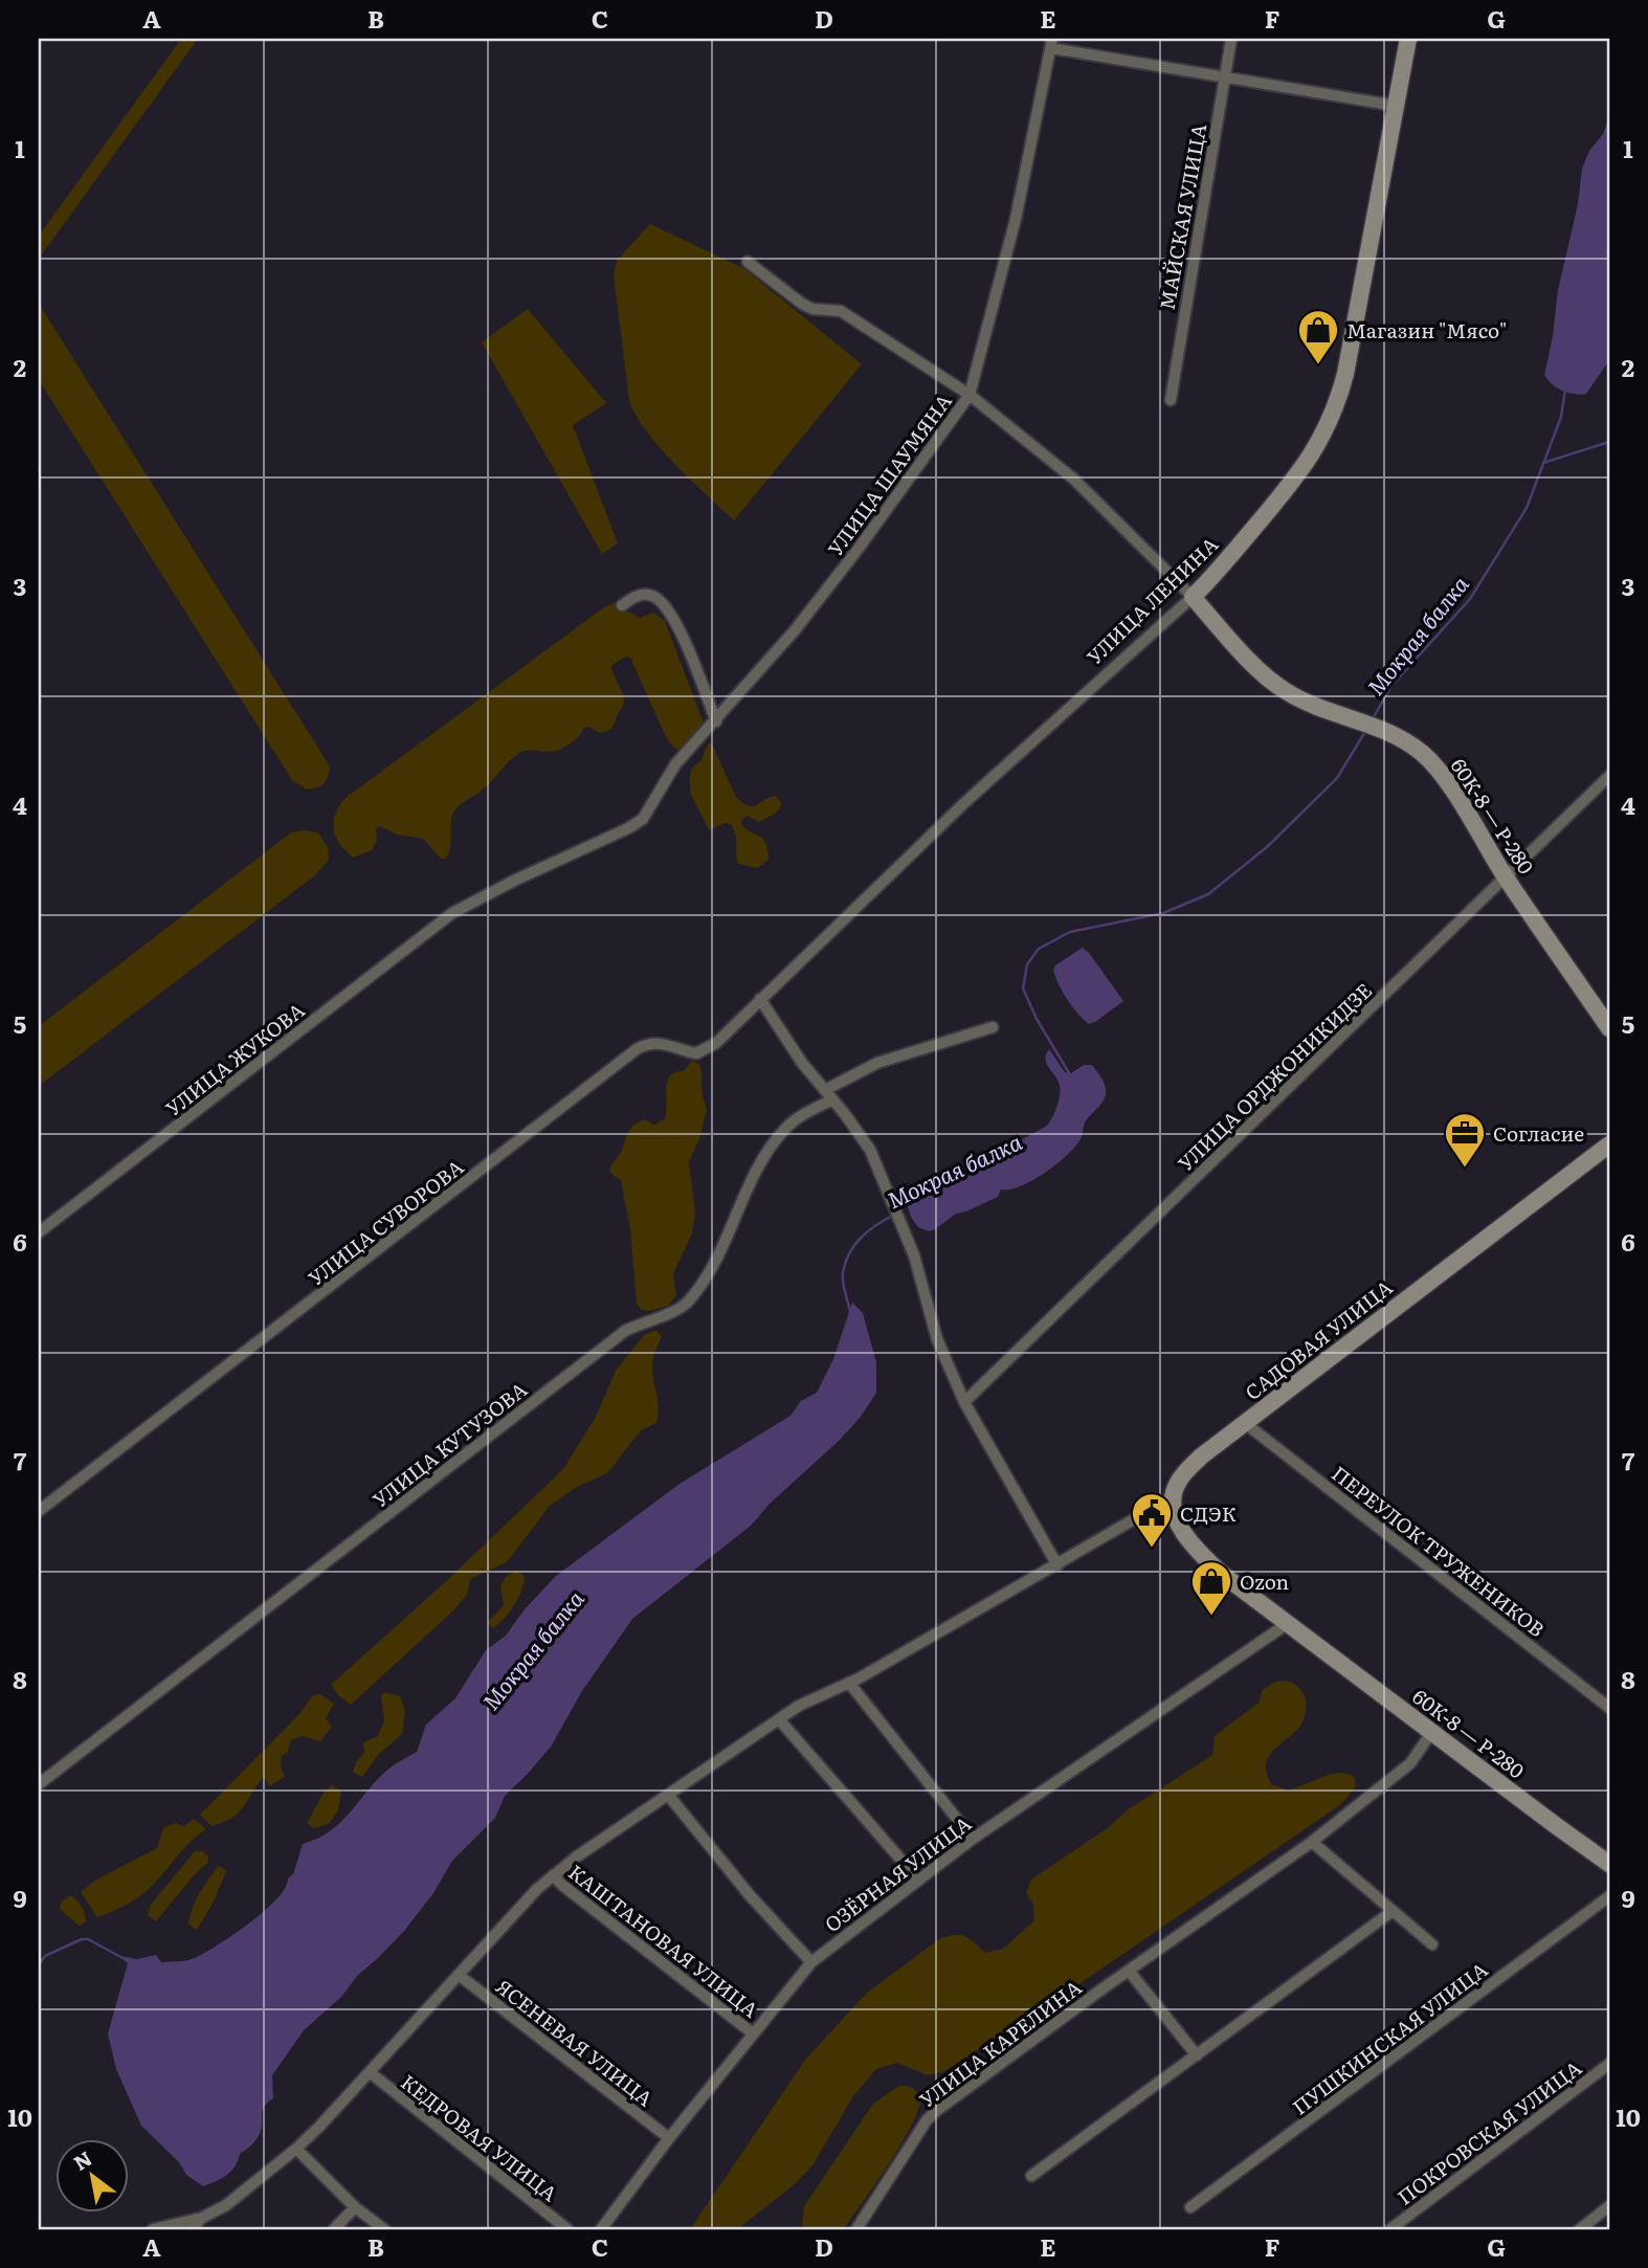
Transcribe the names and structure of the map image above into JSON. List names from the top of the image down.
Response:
{
  "streets": {
    "street": [
      "МАЙСКАЯ УЛИЦА",
      "УЛИЦА ШАУМЯНА",
      "УЛИЦА ЛЕНИНА",
      "60К-8 — Р-280",
      "УЛИЦА ЖУКОВА",
      "УЛИЦА ОРДЖОНИКИДЗЕ",
      "УЛИЦА СУВОРОВА",
      "САДОВАЯ УЛИЦА",
      "УЛИЦА КУТУЗОВА",
      "ПЕРЕУЛОК ТРУЖЕНИКОВ",
      "ОЗЁРНАЯ УЛИЦА",
      "КАШТАНОВАЯ УЛИЦА",
      "ПУШКИНСКАЯ УЛИЦА",
      "ЯСЕНЕВАЯ УЛИЦА",
      "УЛИЦА КАРЕЛИНА",
      "ПОКРОВСКАЯ УЛИЦА",
      "КЕДРОВАЯ УЛИЦА"
    ]
  },
  "crossings": [
    ["УЛИЦА ШАУМЯНА", "УЛИЦА ЖУКОВА"],
    ["УЛИЦА ЛЕНИНА", "60К-8 — Р-280"],
    ["УЛИЦА ЛЕНИНА", "УЛИЦА СУВОРОВА"],
    ["60К-8 — Р-280", "УЛИЦА ОРДЖОНИКИДЗЕ"],
    ["60К-8 — Р-280", "САДОВАЯ УЛИЦА"],
    ["60К-8 — Р-280", "ОЗЁРНАЯ УЛИЦА"],
    ["60К-8 — Р-280", "УЛИЦА КАРЕЛИНА"],
    ["САДОВАЯ УЛИЦА", "ПЕРЕУЛОК ТРУЖЕНИКОВ"],
    ["САДОВАЯ УЛИЦА", "КАШТАНОВАЯ УЛИЦА"],
    ["САДОВАЯ УЛИЦА", "ЯСЕНЕВАЯ УЛИЦА"],
    ["САДОВАЯ УЛИЦА", "КЕДРОВАЯ УЛИЦА"],
    ["ОЗЁРНАЯ УЛИЦА", "КАШТАНОВАЯ УЛИЦА"],
    ["ОЗЁРНАЯ УЛИЦА", "ЯСЕНЕВАЯ УЛИЦА"]
  ],
  "water": ["Мокрая балка"],
  "places": {
    "shop": ["Магазин \"Мясо\"", "Ozon"],
    "office": ["Согласие"],
    "public building": ["СДЭК"]
  },
  "north": "top left",
  "grid": {
    "columns": [
      "A",
      "B",
      "C",
      "D",
      "E",
      "F",
      "G"
    ],
    "rows": [
      "1",
      "2",
      "3",
      "4",
      "5",
      "6",
      "7",
      "8",
      "9",
      "10"
    ]
  }
}
